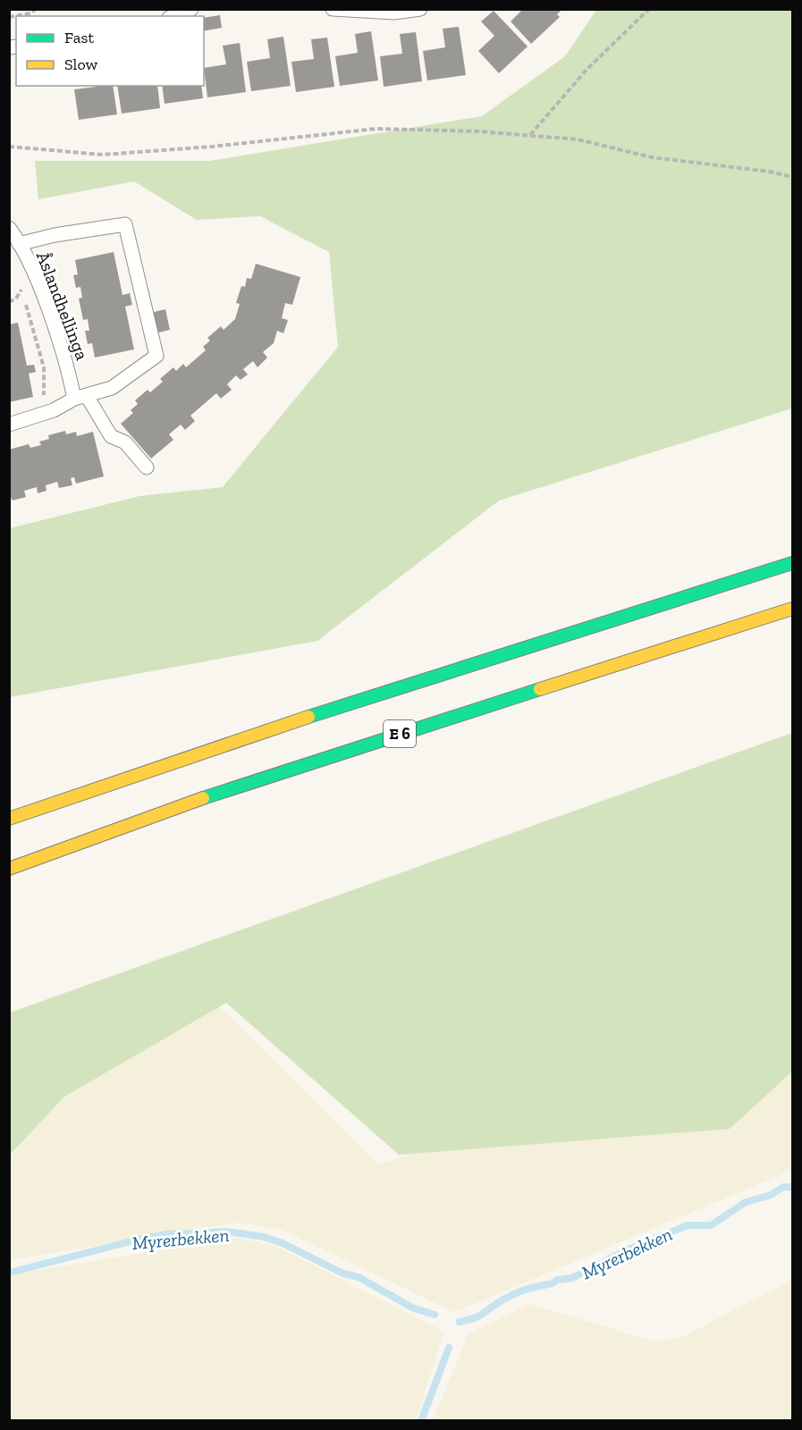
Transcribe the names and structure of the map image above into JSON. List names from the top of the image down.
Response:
{
  "streets": {
    "highway": ["E 6"],
    "lane": ["Åslandhellinga"]
  },
  "water": ["Myrerbekken"],
  "legend": ["Fast", "Slow"]
}
